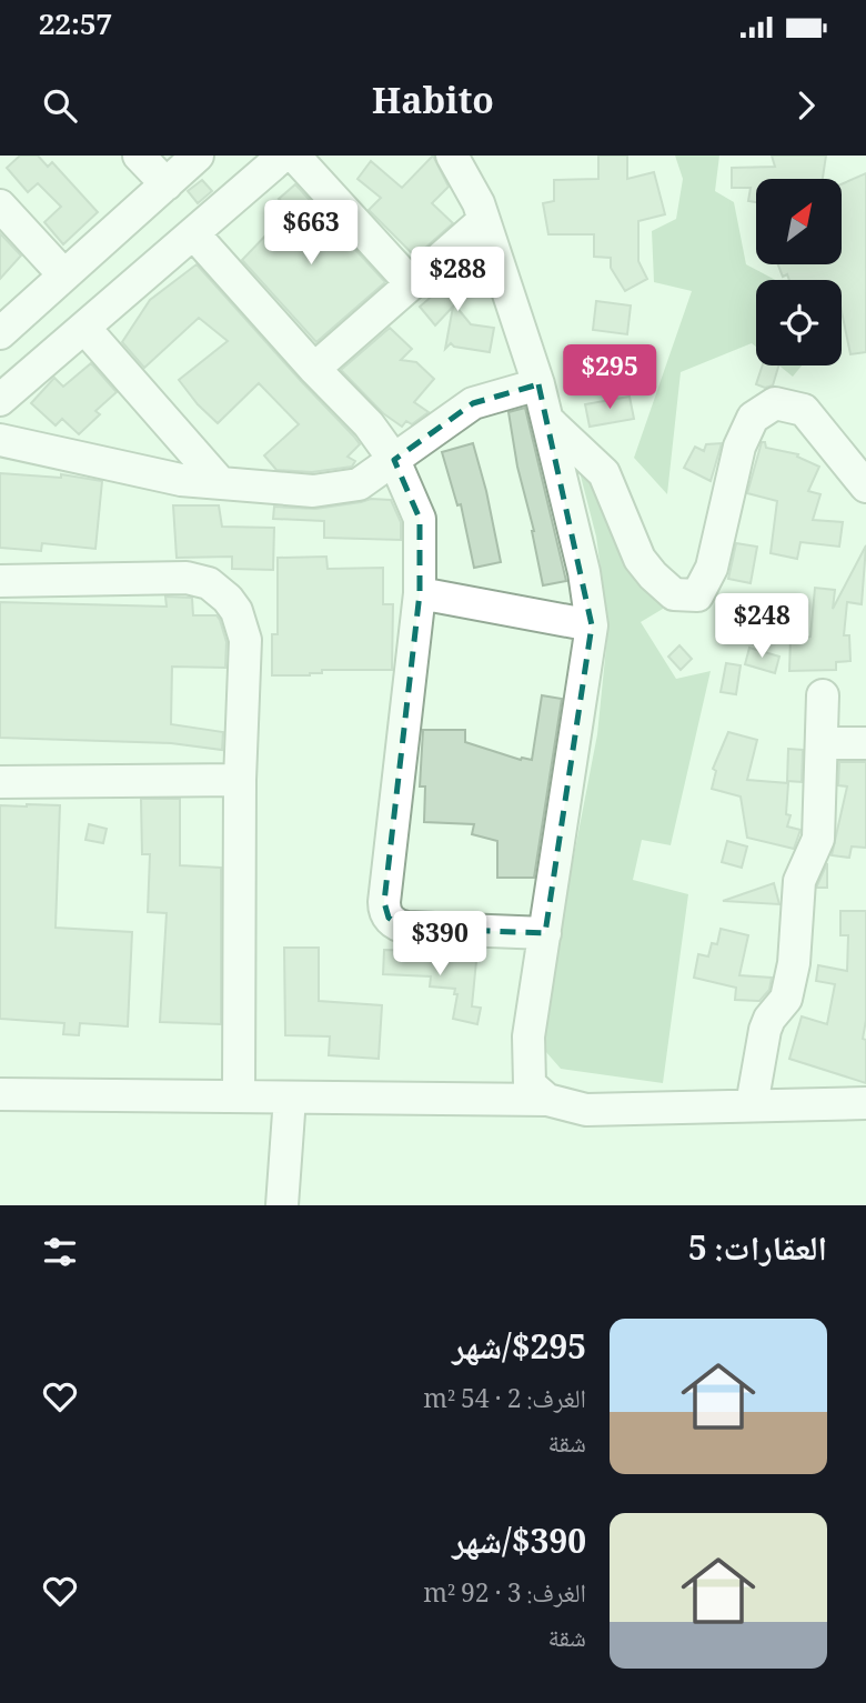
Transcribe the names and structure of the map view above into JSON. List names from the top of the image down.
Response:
{
  "north": "top right",
  "page": {
    "status": "22:57",
    "header": "Habito",
    "price": [
      "$663",
      "$288",
      "$295",
      "$248",
      "$390"
    ],
    "heading": "العقارات: 5",
    "list": [
      {
        "name": "$295/شهر",
        "note": "الغرف: 2 · 54 m² · شقة"
      },
      {
        "name": "$390/شهر",
        "note": "الغرف: 3 · 92 m² · شقة"
      }
    ]
  }
}
